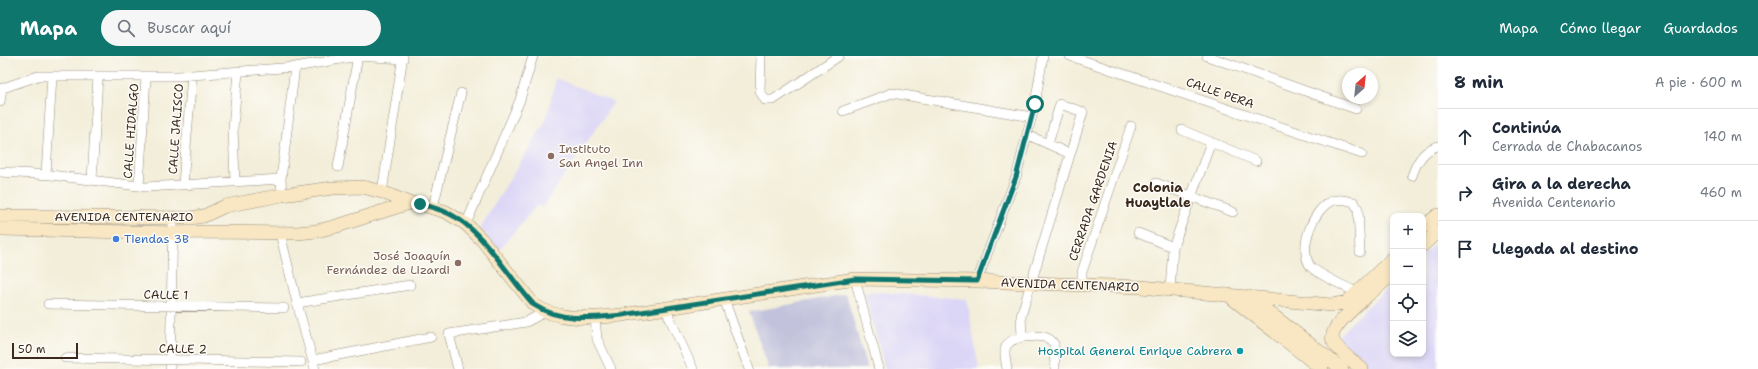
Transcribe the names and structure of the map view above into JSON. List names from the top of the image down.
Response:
{
  "streets": {
    "main road": ["AVENIDA CENTENARIO"],
    "street": [
      "CALLE PERA",
      "CALLE JALISCO",
      "CALLE HIDALGO",
      "CERRADA GARDENIA",
      "CALLE 1",
      "CALLE 2"
    ]
  },
  "crossings": [
    ["CERRADA GARDENIA", "AVENIDA CENTENARIO"]
  ],
  "districts": ["Colonia Huaytlale"],
  "places": [
    "Instituto San Angel Inn",
    "Tiendas 3B",
    "José Joaquín Fernández de Lizardi",
    "Hospital General Enrique Cabrera"
  ],
  "scale_bar": "50 m",
  "north": "top right",
  "page": {
    "header": "Mapa",
    "search": "Buscar aquí",
    "nav": ["Mapa", "Cómo llegar", "Guardados"],
    "heading": ["8 min", "A pie · 600 m"],
    "list": [
      ["Continúa", "Cerrada de Chabacanos", "140 m"],
      ["Gira a la derecha", "Avenida Centenario", "460 m"],
      "Llegada al destino"
    ],
    "map_buttons": ["+", "−"],
    "scale": "50 m"
  }
}
